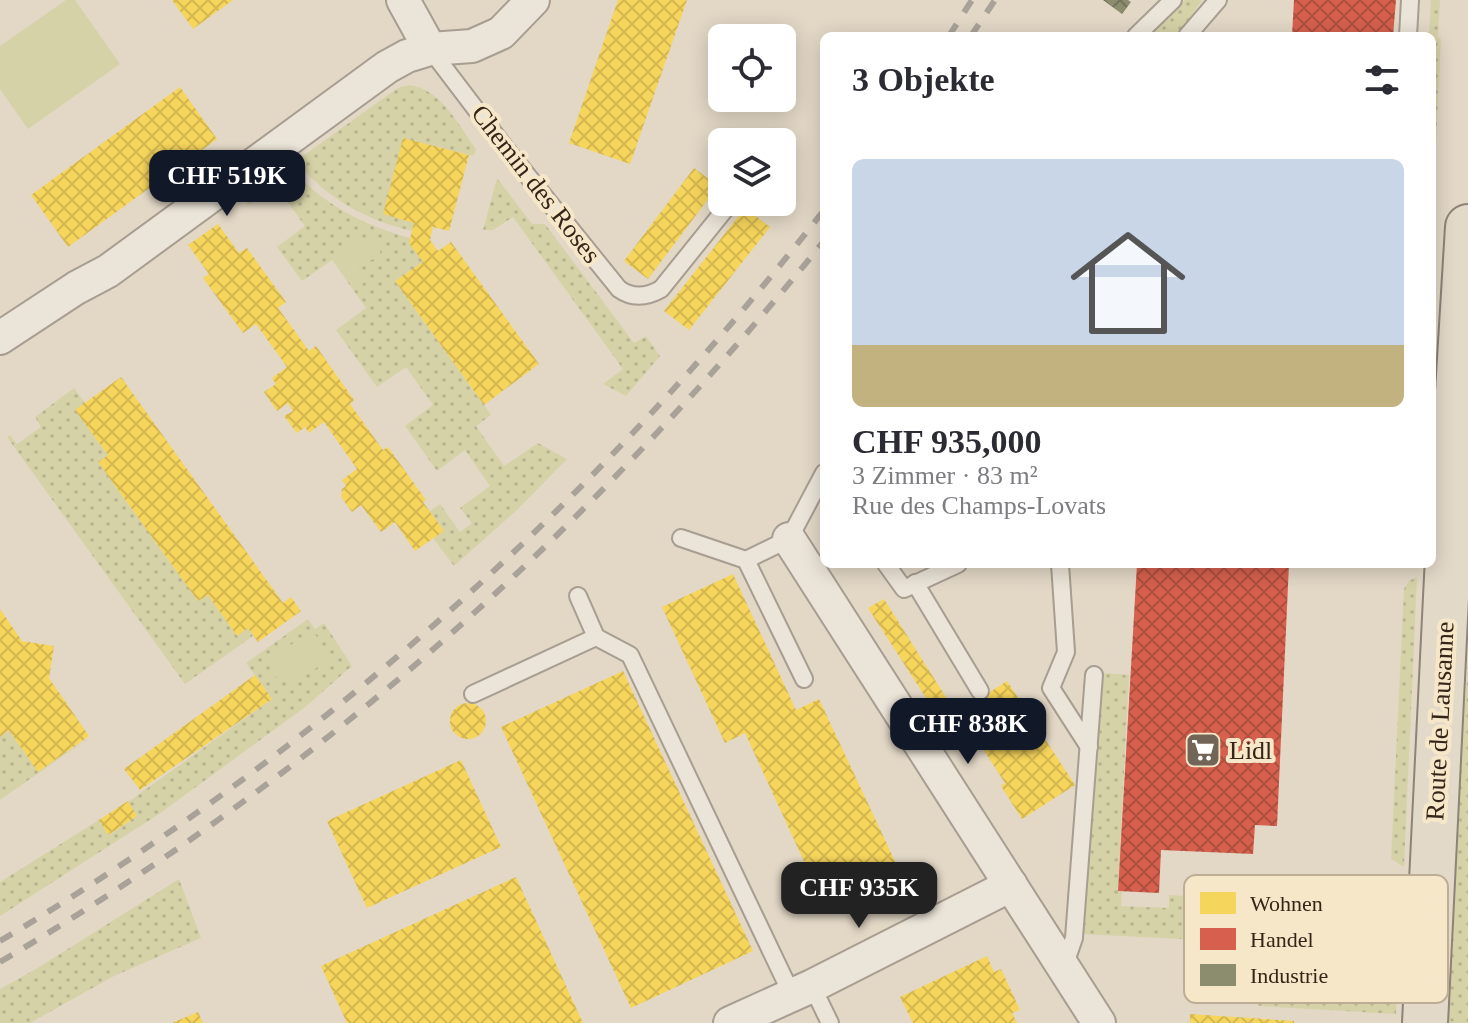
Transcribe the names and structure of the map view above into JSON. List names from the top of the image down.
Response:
{
  "streets": {
    "main road": ["Route de Lausanne"],
    "lane": ["Chemin des Roses"]
  },
  "places": {
    "supermarket": ["Lidl"]
  },
  "legend": ["Wohnen", "Handel", "Industrie"],
  "page": {
    "heading": "3 Objekte",
    "list": [
      {
        "name": "CHF 935,000",
        "note": "3 Zimmer · 83 m² · Rue des Champs-Lovats"
      }
    ],
    "price": ["CHF 519K", "CHF 838K", "CHF 935K"]
  }
}
